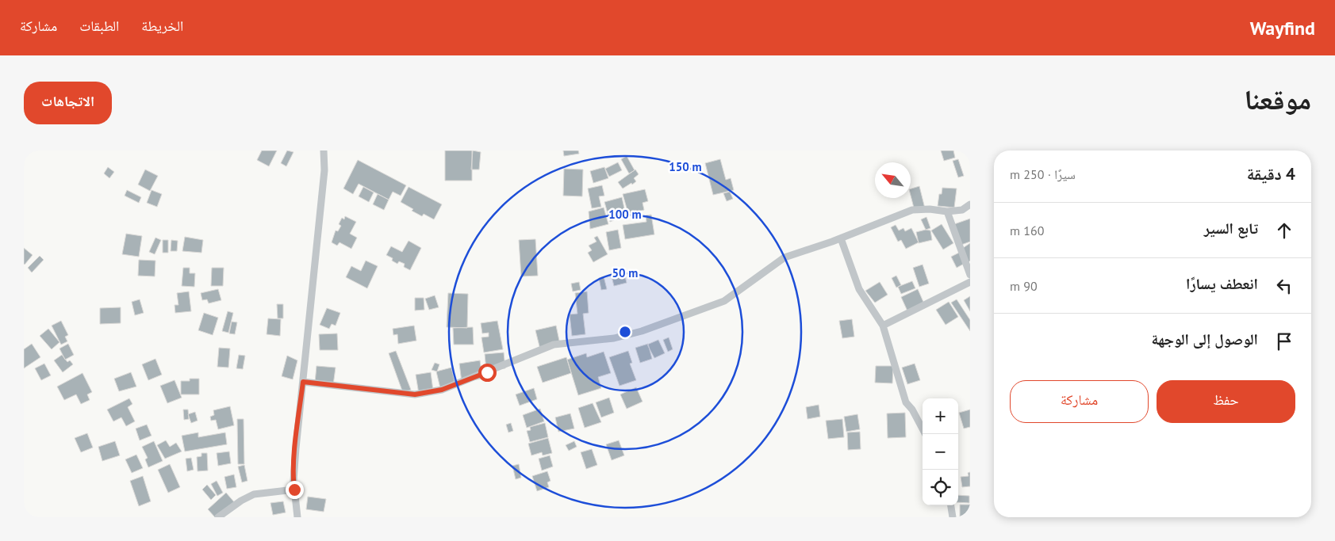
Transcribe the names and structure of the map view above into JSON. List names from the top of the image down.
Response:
{
  "north": "top left",
  "page": {
    "header": "Wayfind",
    "nav": ["الخريطة", "الطبقات", "مشاركة"],
    "title": "موقعنا",
    "buttons": [
      "الاتجاهات",
      ["حفظ", "مشاركة"]
    ],
    "heading": ["4 دقيقة", "سيرًا · 250 m"],
    "list": [
      ["تابع السير", "160 m"],
      ["انعطف يسارًا", "90 m"],
      "الوصول إلى الوجهة"
    ],
    "map_buttons": ["+", "−"]
  },
  "rings": ["150 m", "100 m", "50 m"]
}
